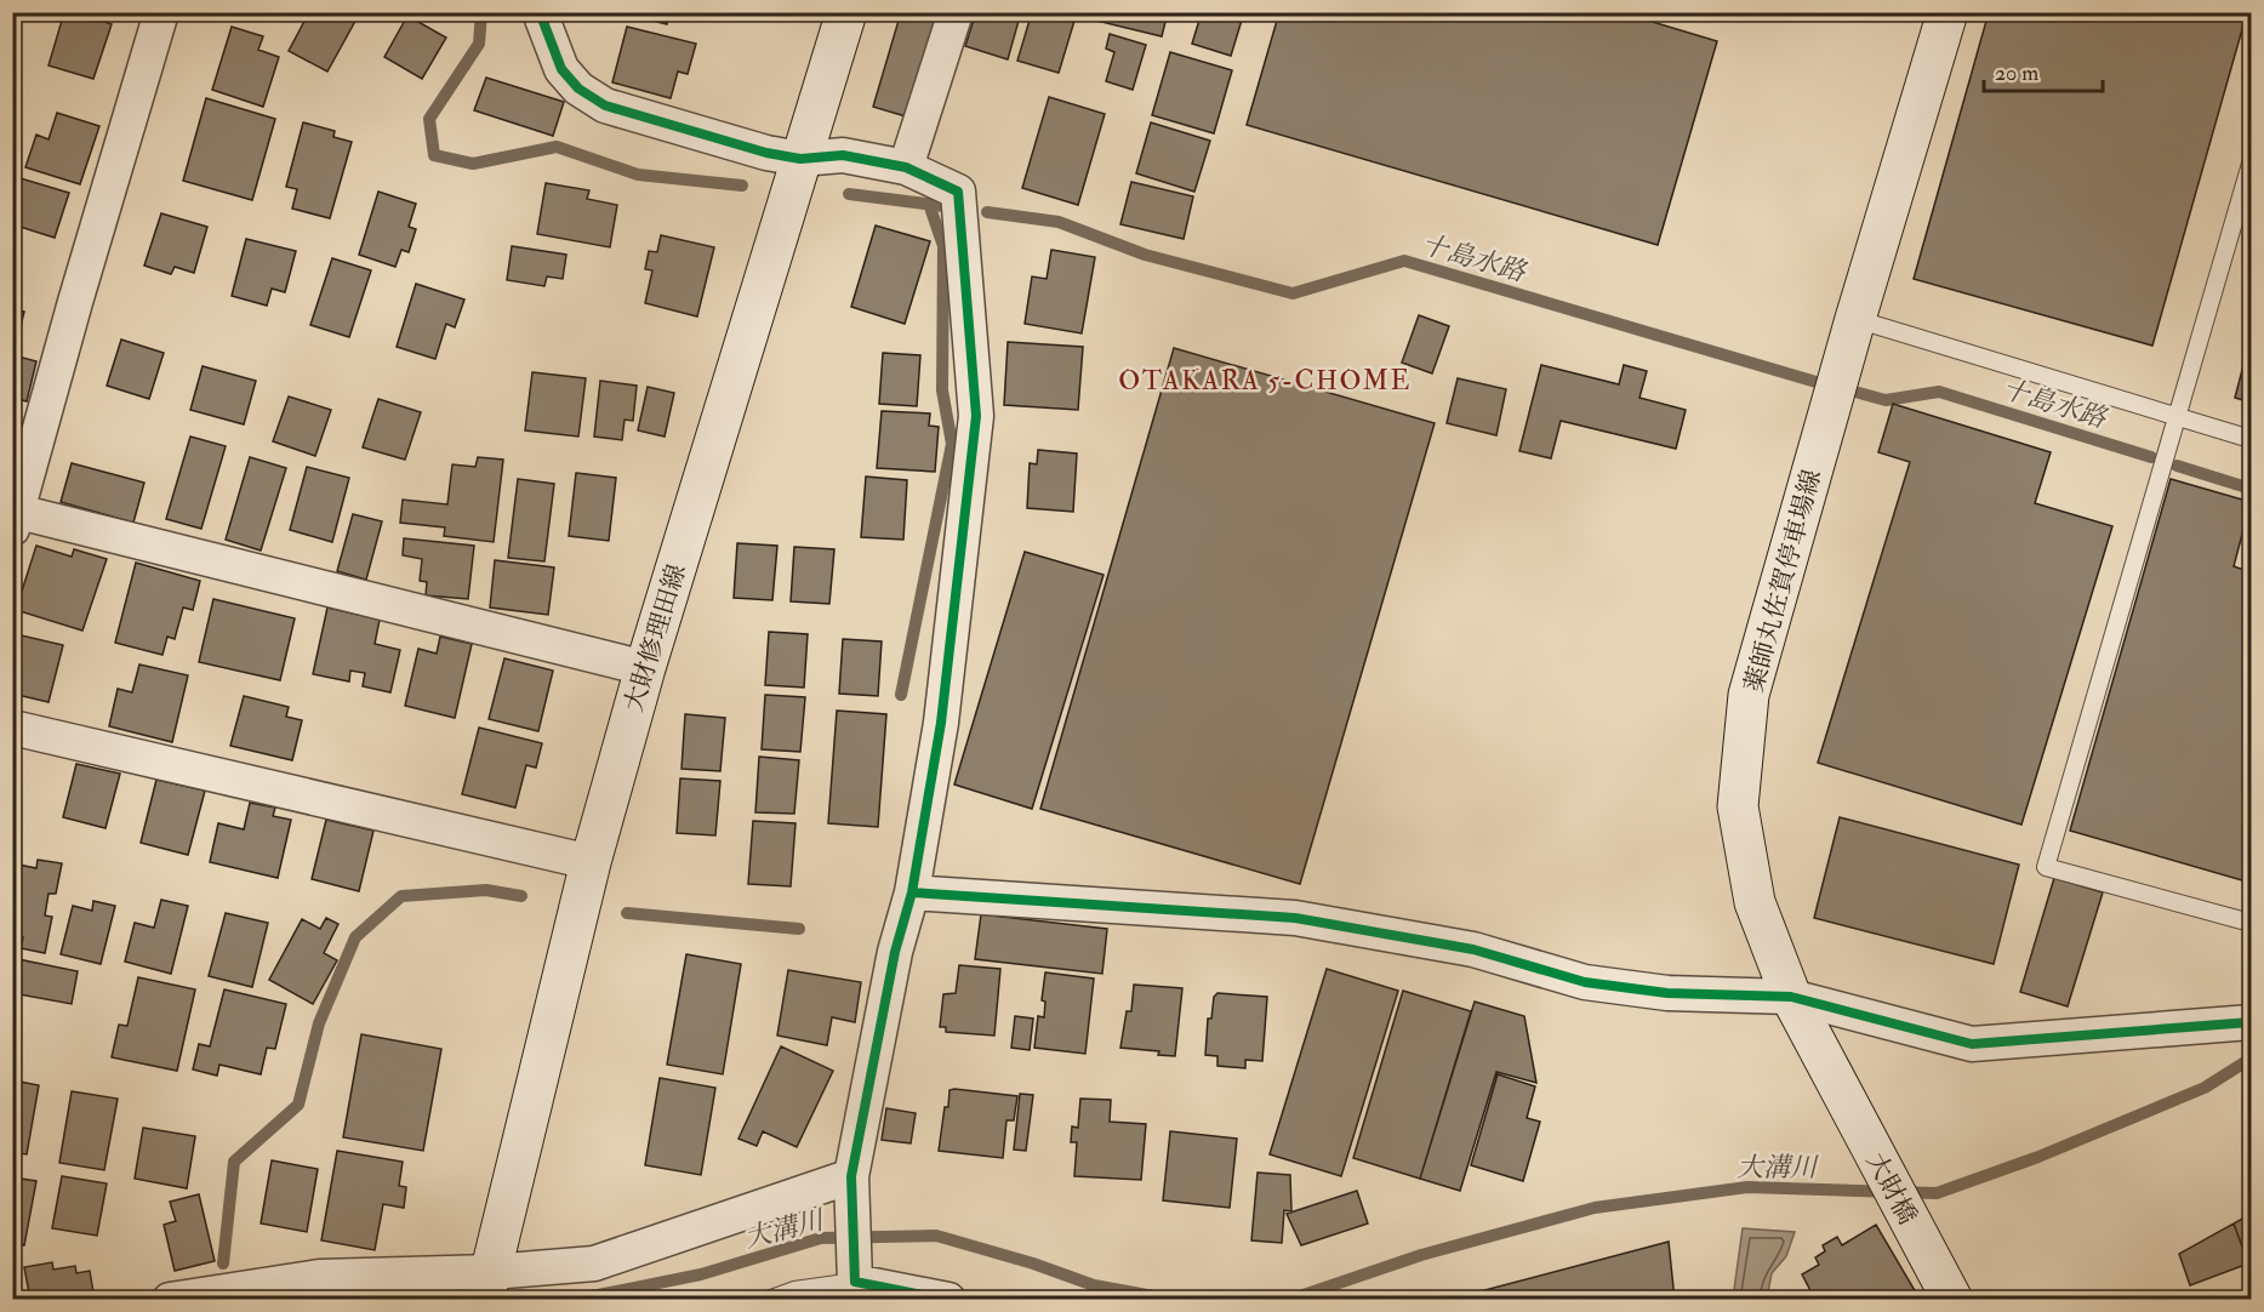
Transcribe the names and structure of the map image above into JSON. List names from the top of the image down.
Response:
{
  "streets": {
    "main road": ["薬師丸佐賀停車場線", "大財修理田線", "大財橋"]
  },
  "crossings": [
    ["薬師丸佐賀停車場線", "大財橋"]
  ],
  "districts": ["OTAKARA 5-CHOME"],
  "water": ["十島水路", "大溝川"],
  "scale_bar": "20 m"
}
